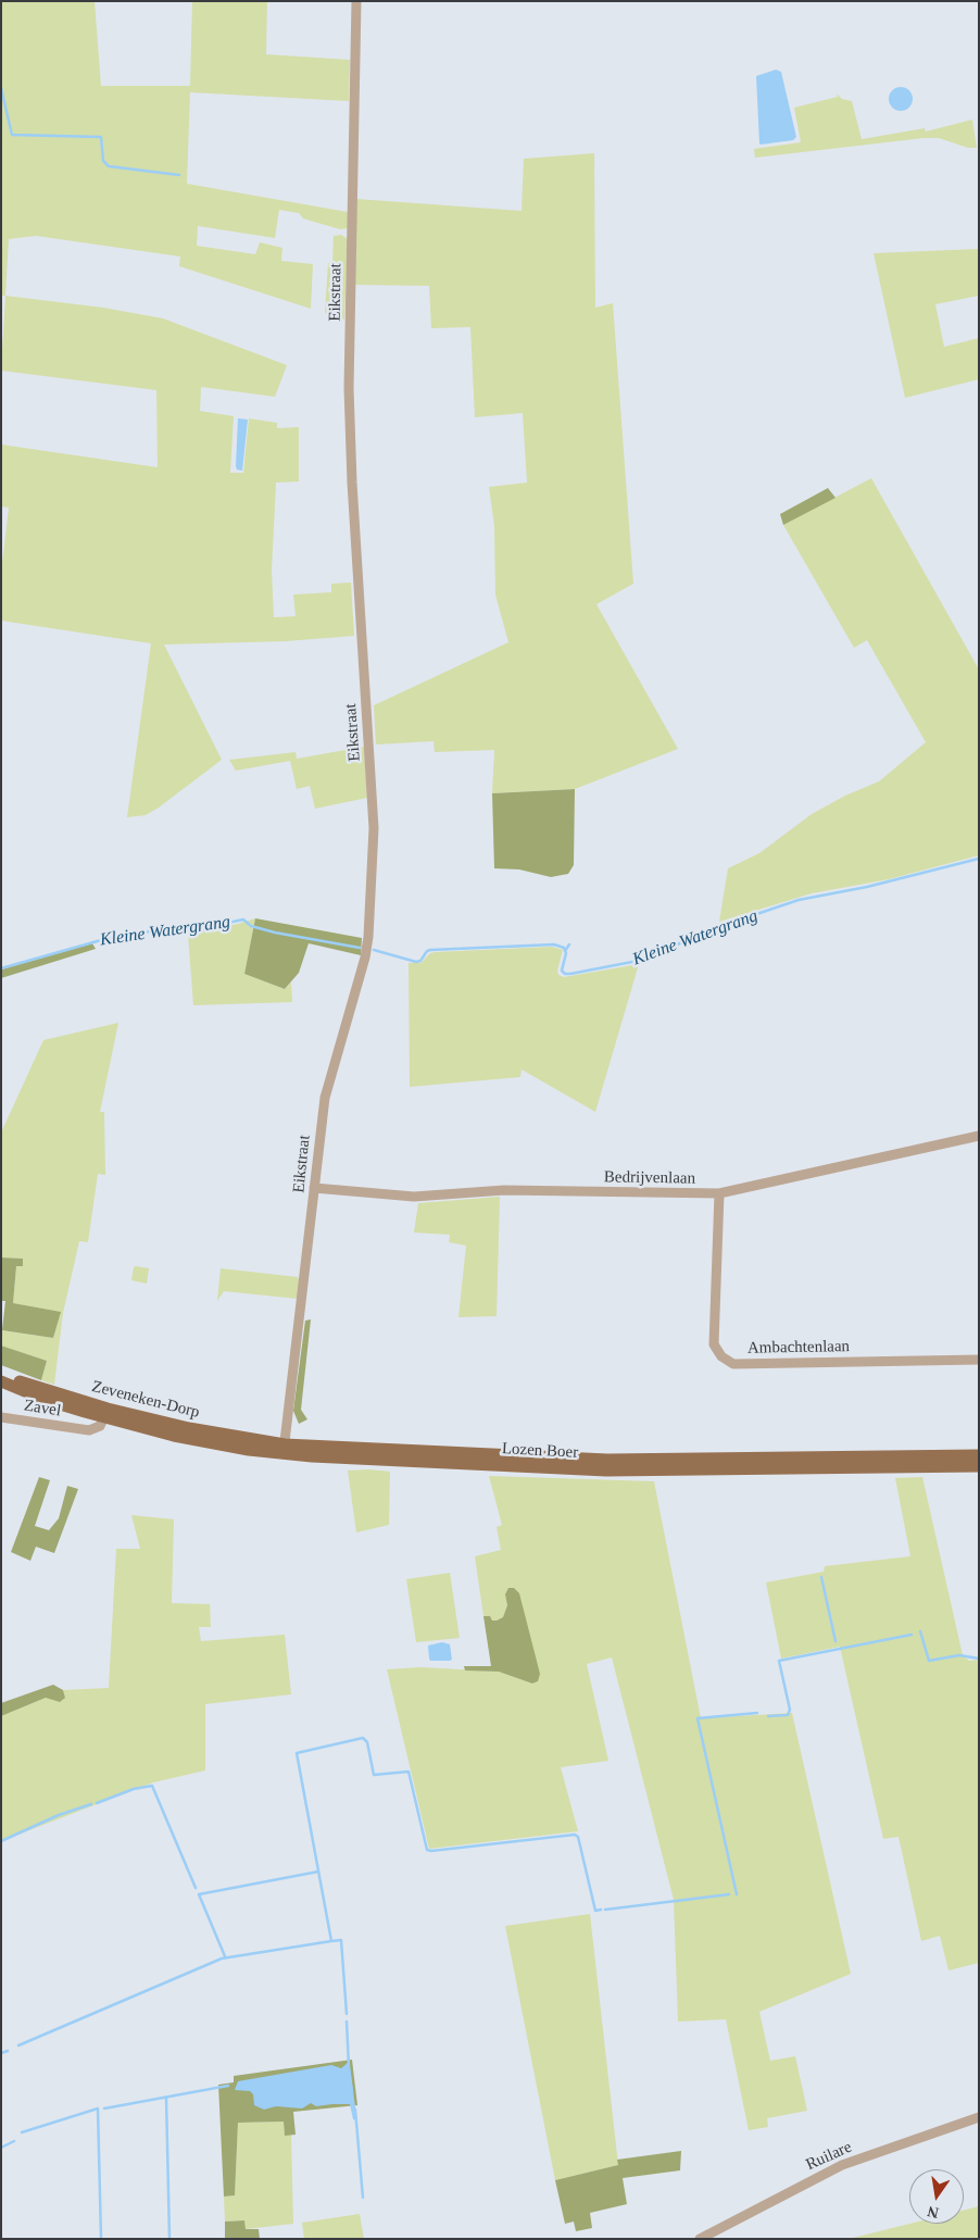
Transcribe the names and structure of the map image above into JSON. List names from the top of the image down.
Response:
{
  "streets": {
    "main road": ["Zeveneken-Dorp", "Lozen Boer"],
    "street": [
      "Eikstraat",
      "Bedrijvenlaan",
      "Ambachtenlaan",
      "Zavel",
      "Ruilare"
    ]
  },
  "crossings": [
    ["Eikstraat", "Bedrijvenlaan"],
    ["Eikstraat", "Zeveneken-Dorp"],
    ["Eikstraat", "Lozen Boer"],
    ["Bedrijvenlaan", "Ambachtenlaan"],
    ["Zeveneken-Dorp", "Zavel"],
    ["Zeveneken-Dorp", "Lozen Boer"]
  ],
  "water": ["Kleine Watergrang"],
  "north": "bottom"
}
